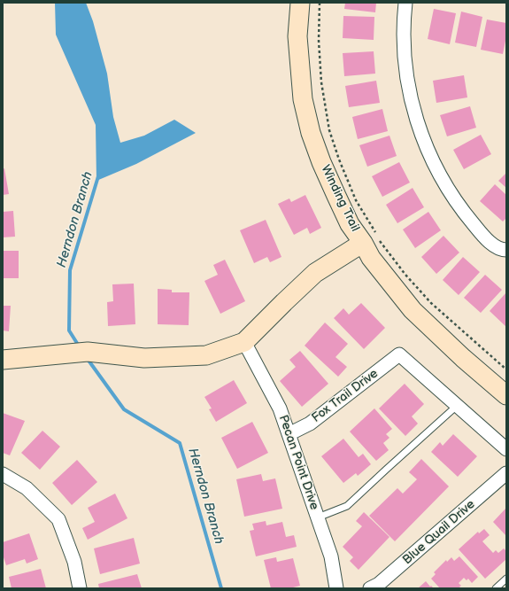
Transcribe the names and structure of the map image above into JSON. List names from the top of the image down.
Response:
{
  "streets": {
    "street": [
      "Winding Trail",
      "Fox Trail Drive",
      "Pecan Point Drive",
      "Blue Quail Drive"
    ]
  },
  "crossings": [
    ["Fox Trail Drive", "Pecan Point Drive"]
  ],
  "water": ["Herndon Branch"]
}
